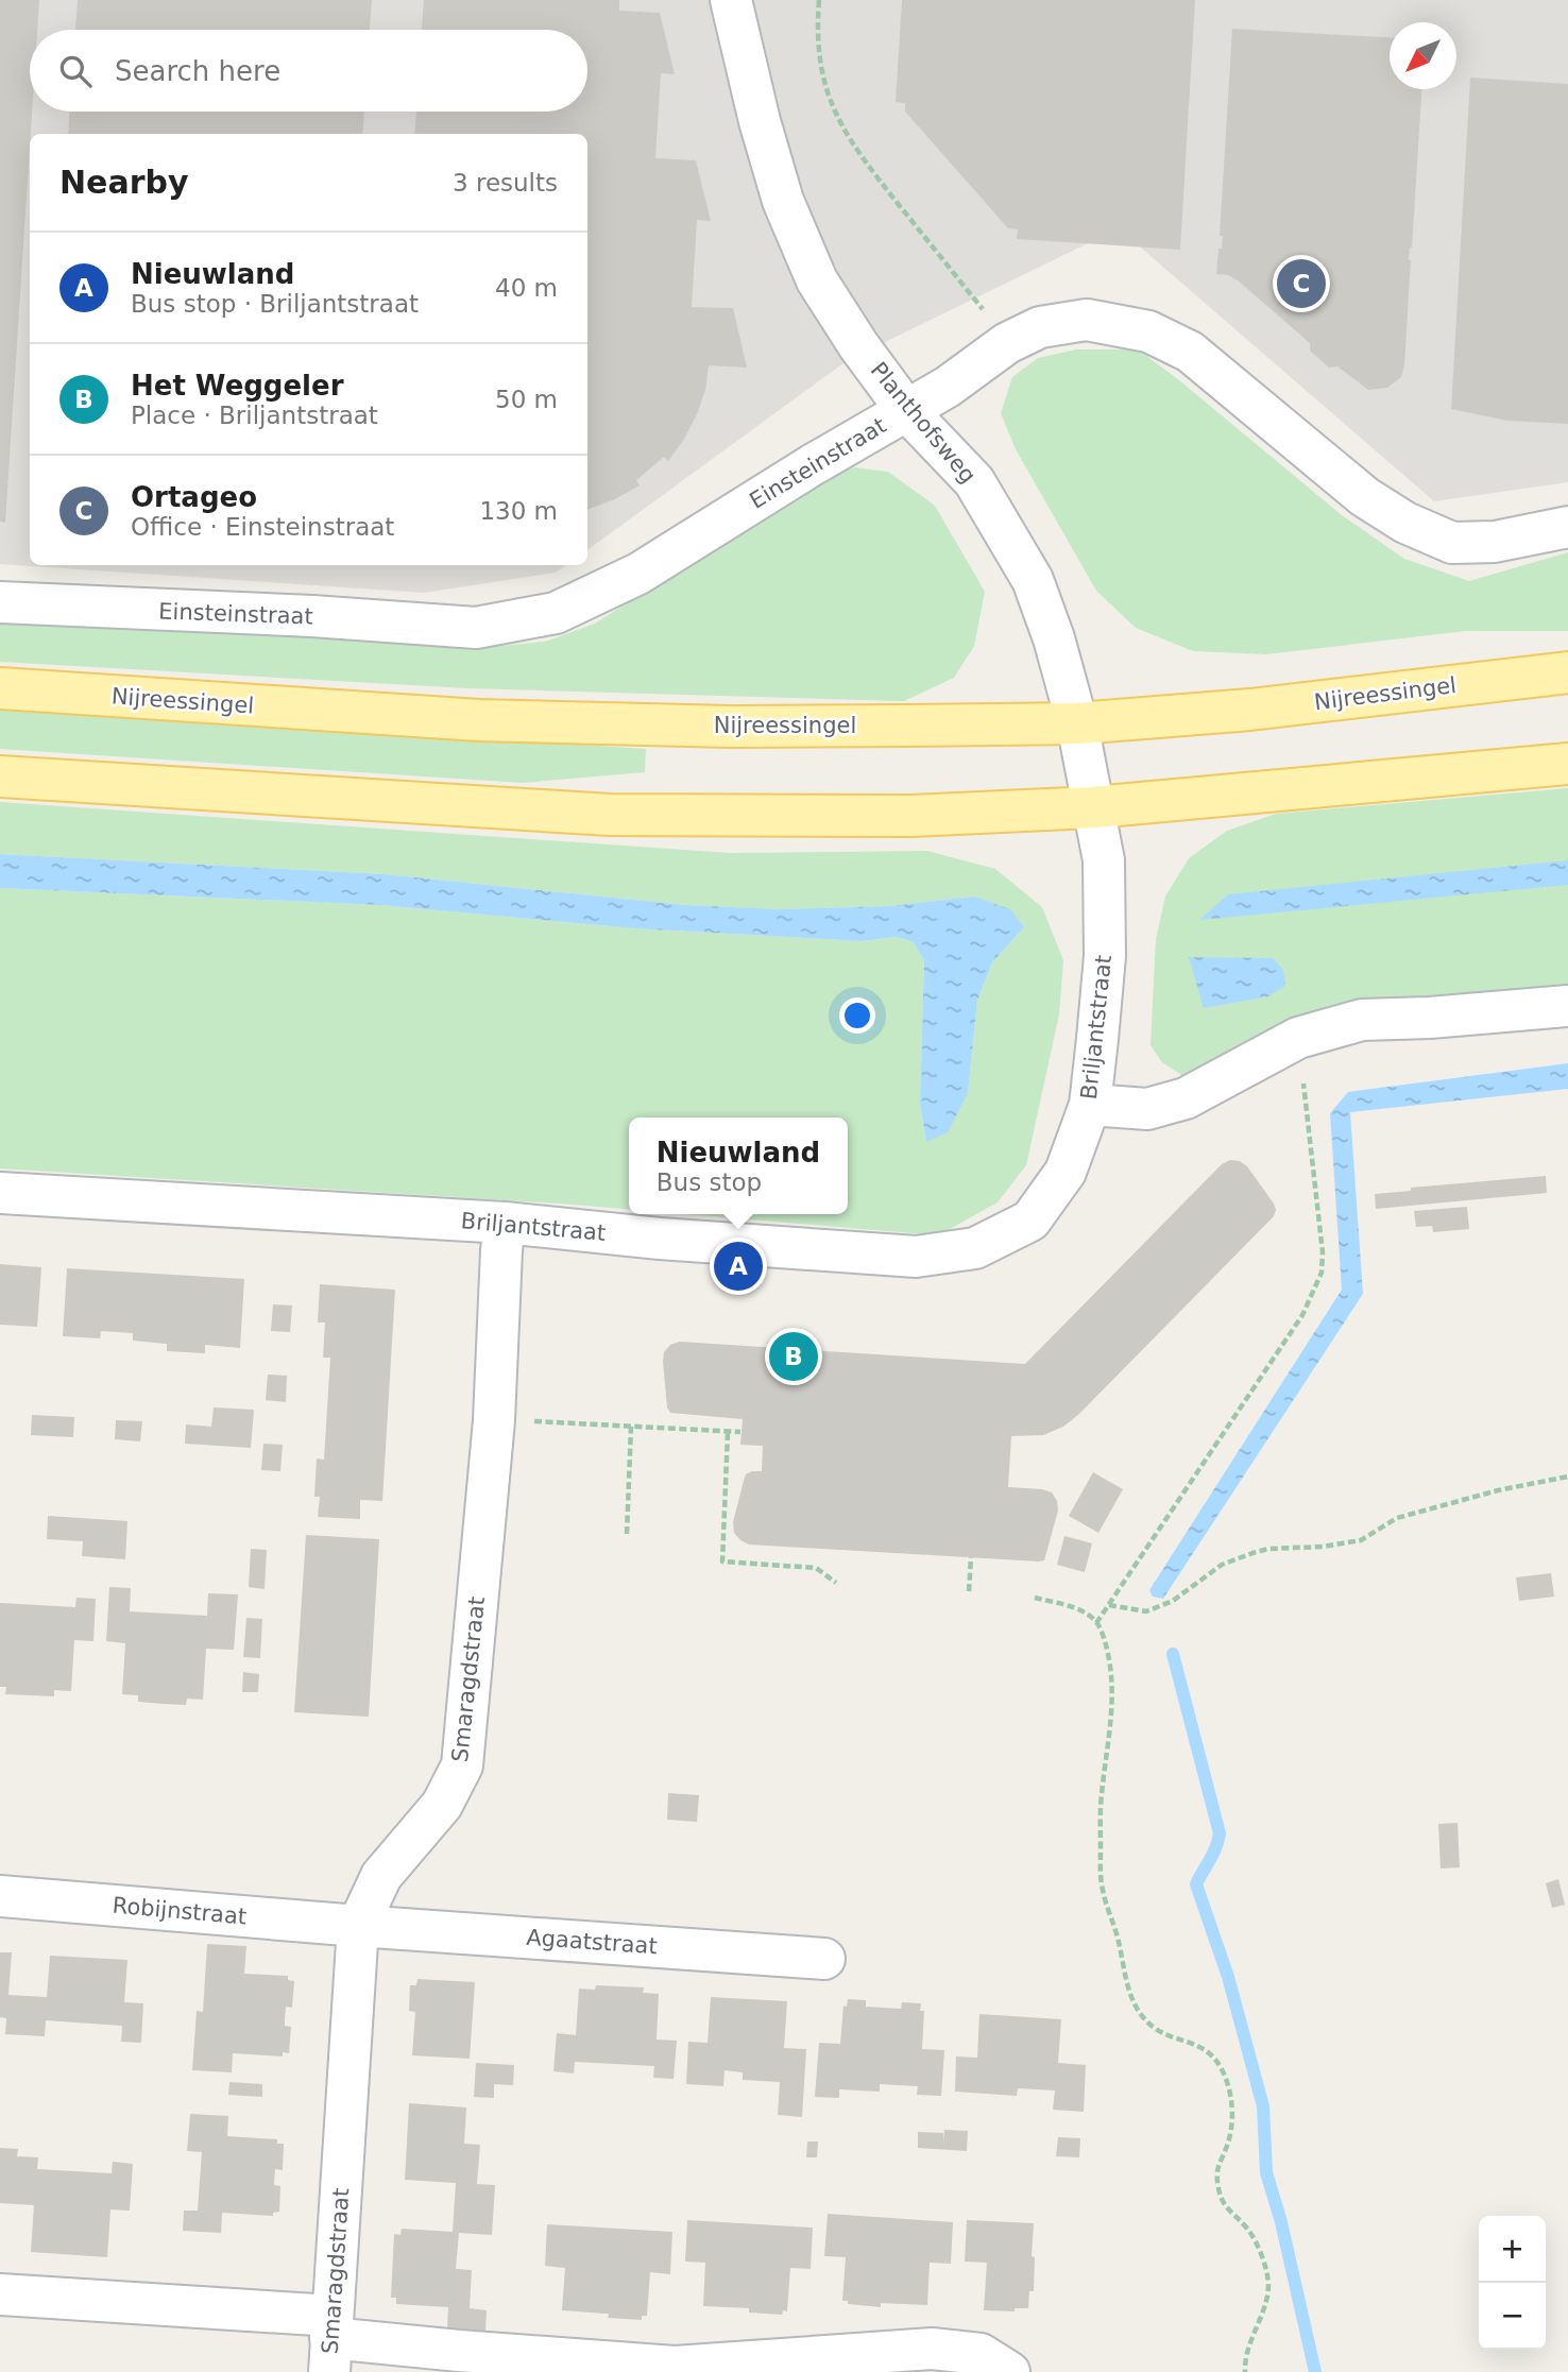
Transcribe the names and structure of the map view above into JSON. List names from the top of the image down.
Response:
{
  "streets": {
    "main road": ["Nijreessingel"],
    "street": [
      "Planthofsweg",
      "Einsteinstraat",
      "Briljantstraat",
      "Smaragdstraat",
      "Robijnstraat",
      "Agaatstraat"
    ]
  },
  "crossings": [
    ["Planthofsweg", "Einsteinstraat"],
    ["Planthofsweg", "Nijreessingel"],
    ["Planthofsweg", "Briljantstraat"],
    ["Briljantstraat", "Smaragdstraat"],
    ["Smaragdstraat", "Robijnstraat"],
    ["Smaragdstraat", "Agaatstraat"],
    ["Robijnstraat", "Agaatstraat"]
  ],
  "north": "bottom left",
  "page": {
    "search": "Search here",
    "heading": ["Nearby", "3 results"],
    "list": [
      {
        "mark": "A",
        "name": "Nieuwland",
        "note": "Bus stop · Briljantstraat",
        "value": "40 m"
      },
      {
        "mark": "B",
        "name": "Het Weggeler",
        "note": "Place · Briljantstraat",
        "value": "50 m"
      },
      {
        "mark": "C",
        "name": "Ortageo",
        "note": "Office · Einsteinstraat",
        "value": "130 m"
      }
    ],
    "pins": ["C", "A", "B"],
    "popup": ["Nieuwland", "Bus stop"],
    "map_buttons": ["+", "−"]
  }
}
